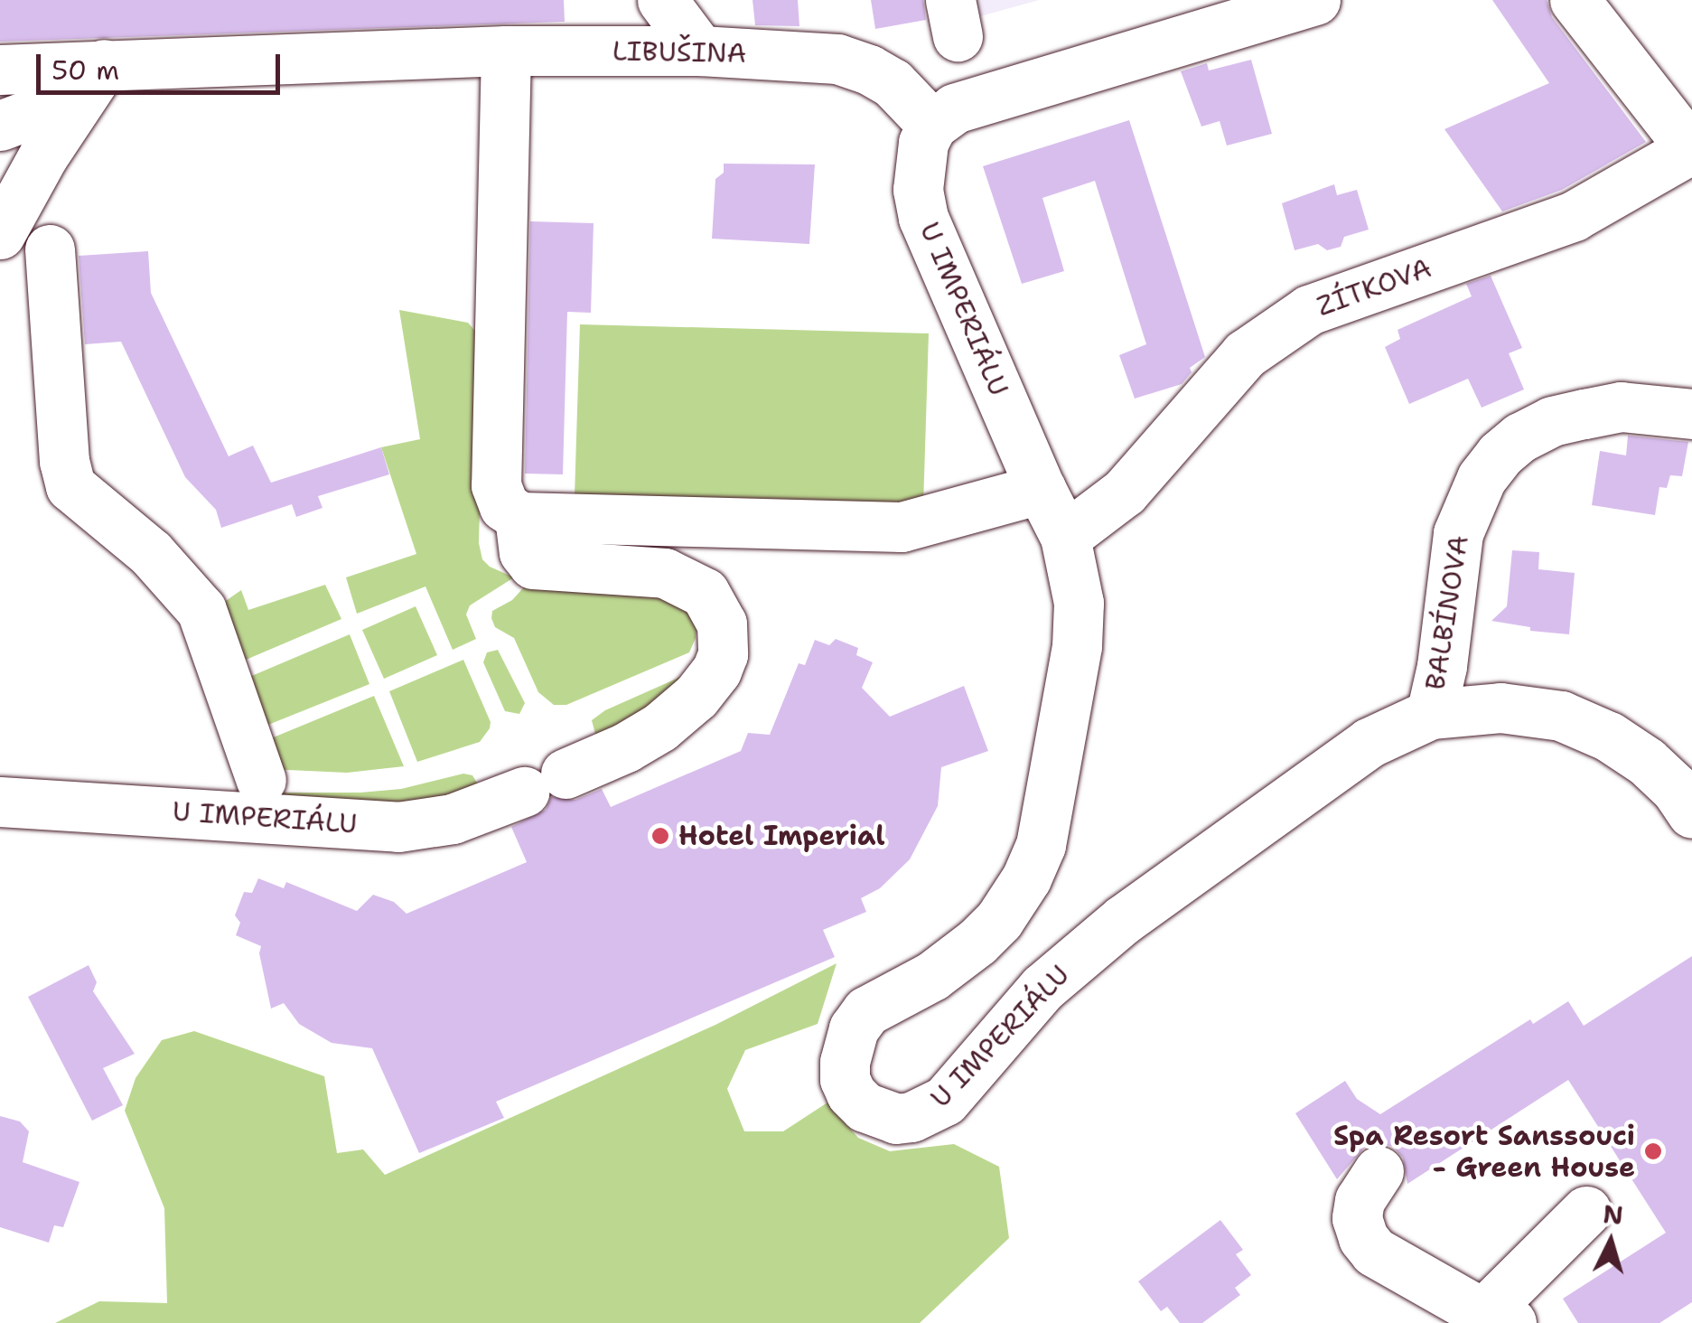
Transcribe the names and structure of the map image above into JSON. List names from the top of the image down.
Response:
{
  "streets": {
    "street": [
      "LIBUŠINA",
      "ZÍTKOVA",
      "U IMPERIÁLU",
      "BALBÍNOVA"
    ]
  },
  "crossings": [
    ["LIBUŠINA", "U IMPERIÁLU"],
    ["ZÍTKOVA", "U IMPERIÁLU"],
    ["U IMPERIÁLU", "BALBÍNOVA"]
  ],
  "places": ["Hotel Imperial", "Spa Resort Sanssouci - Green House"],
  "scale_bar": "50 m",
  "north": "top"
}
